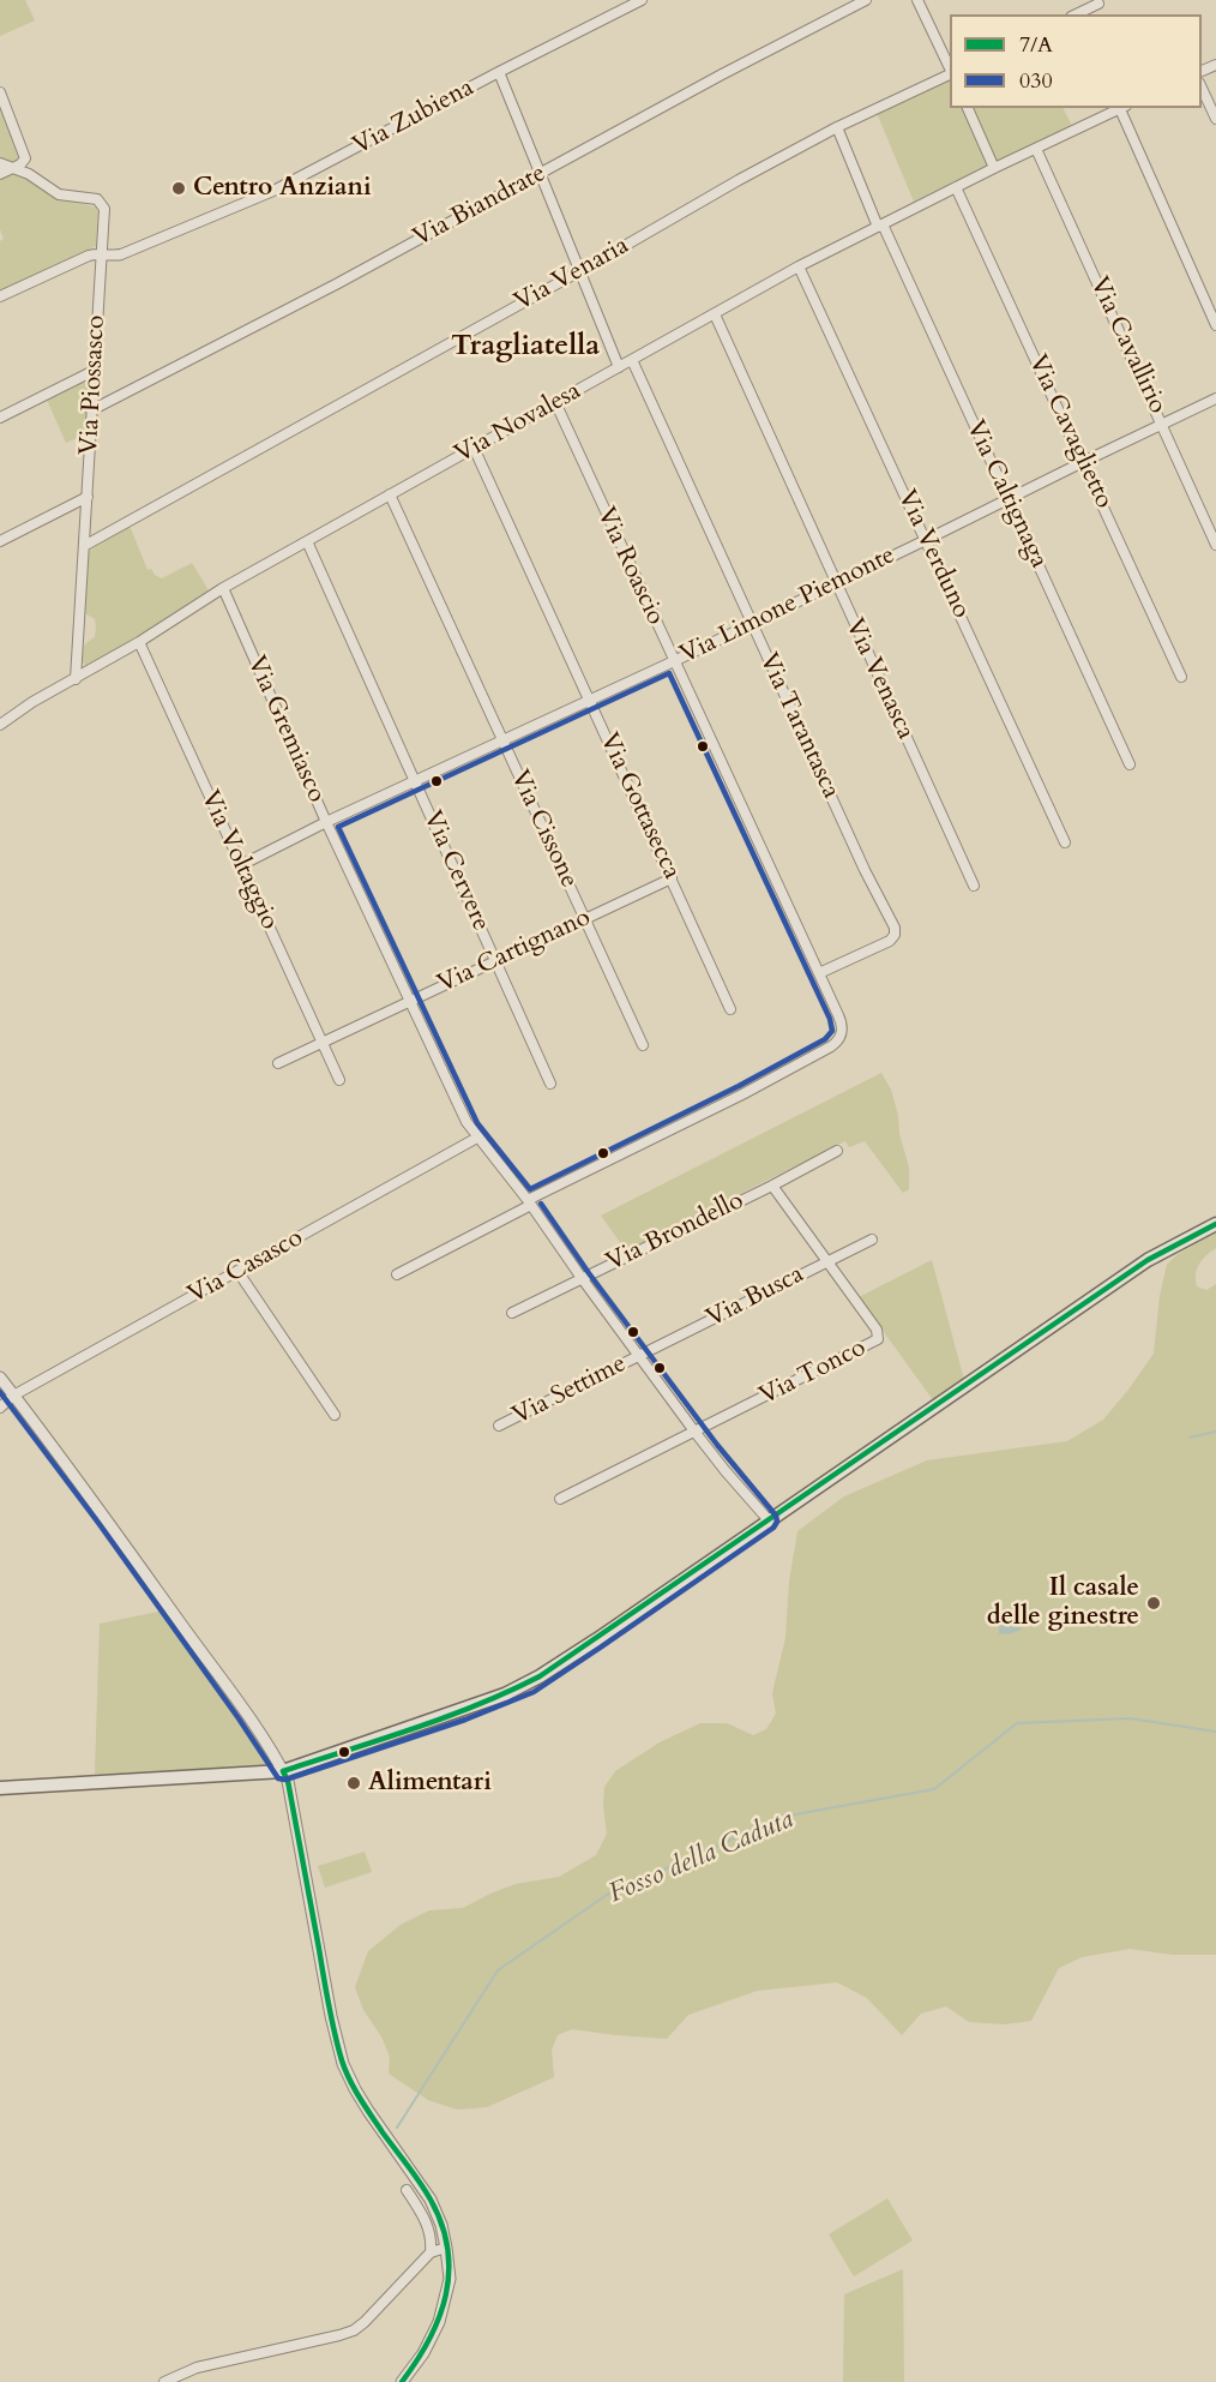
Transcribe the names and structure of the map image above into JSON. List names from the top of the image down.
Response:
{
  "streets": {
    "street": [
      "Via Zubiena",
      "Via Biandrate",
      "Via Venaria",
      "Via Cavallirio",
      "Via Piossasco",
      "Via Novalesa",
      "Via Cavaglietto",
      "Via Caltignaga",
      "Via Verduno",
      "Via Roascio",
      "Via Limone Piemonte",
      "Via Venasca",
      "Via Tarantasca",
      "Via Gremiasco",
      "Via Gottasecca",
      "Via Cissone",
      "Via Voltaggio",
      "Via Cervere",
      "Via Cartignano",
      "Via Brondello",
      "Via Casasco",
      "Via Busca",
      "Via Tonco",
      "Via Settime"
    ]
  },
  "crossings": [
    ["Via Zubiena", "Via Piossasco"],
    ["Via Biandrate", "Via Piossasco"],
    ["Via Venaria", "Via Piossasco"],
    ["Via Venaria", "Via Caltignaga"],
    ["Via Cavallirio", "Via Novalesa"],
    ["Via Cavallirio", "Via Limone Piemonte"],
    ["Via Piossasco", "Via Novalesa"],
    ["Via Novalesa", "Via Cavaglietto"],
    ["Via Novalesa", "Via Caltignaga"],
    ["Via Novalesa", "Via Verduno"],
    ["Via Novalesa", "Via Roascio"],
    ["Via Novalesa", "Via Venasca"],
    ["Via Novalesa", "Via Tarantasca"],
    ["Via Novalesa", "Via Gremiasco"],
    ["Via Novalesa", "Via Gottasecca"],
    ["Via Novalesa", "Via Cissone"],
    ["Via Novalesa", "Via Voltaggio"],
    ["Via Novalesa", "Via Cervere"],
    ["Via Cavaglietto", "Via Limone Piemonte"],
    ["Via Caltignaga", "Via Limone Piemonte"],
    ["Via Verduno", "Via Limone Piemonte"],
    ["Via Roascio", "Via Limone Piemonte"],
    ["Via Roascio", "Via Tarantasca"],
    ["Via Roascio", "Via Gremiasco"],
    ["Via Limone Piemonte", "Via Venasca"],
    ["Via Limone Piemonte", "Via Tarantasca"],
    ["Via Limone Piemonte", "Via Gremiasco"],
    ["Via Limone Piemonte", "Via Gottasecca"],
    ["Via Limone Piemonte", "Via Cissone"],
    ["Via Limone Piemonte", "Via Voltaggio"],
    ["Via Limone Piemonte", "Via Cervere"],
    ["Via Gremiasco", "Via Cartignano"],
    ["Via Gremiasco", "Via Brondello"],
    ["Via Gremiasco", "Via Casasco"],
    ["Via Gremiasco", "Via Busca"],
    ["Via Gremiasco", "Via Tonco"],
    ["Via Gremiasco", "Via Settime"],
    ["Via Gottasecca", "Via Cartignano"],
    ["Via Cissone", "Via Cartignano"],
    ["Via Voltaggio", "Via Cartignano"],
    ["Via Cervere", "Via Cartignano"],
    ["Via Brondello", "Via Tonco"],
    ["Via Busca", "Via Tonco"],
    ["Via Busca", "Via Settime"]
  ],
  "districts": ["Tragliatella"],
  "water": ["Fosso della Caduta"],
  "places": ["Centro Anziani", "Il casale delle ginestre", "Alimentari"],
  "lines": ["transit line 030", "transit line 7/A"],
  "legend": ["7/A", "030"]
}
